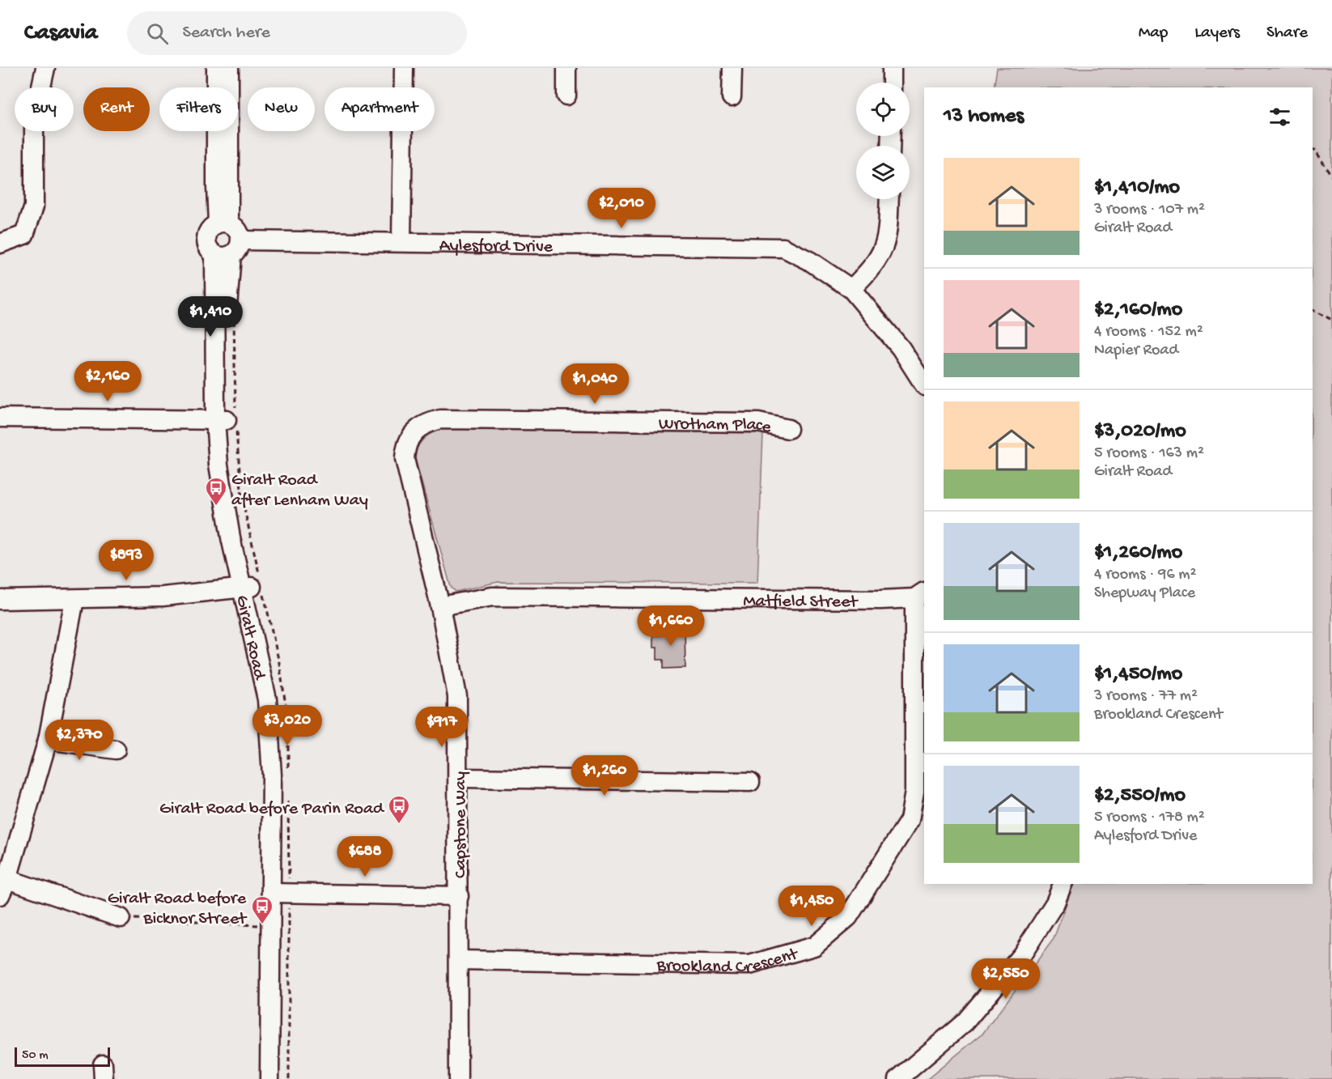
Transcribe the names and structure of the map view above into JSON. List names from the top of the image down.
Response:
{
  "streets": {
    "street": [
      "Aylesford Drive",
      "Wrotham Place",
      "Matfield Street",
      "Giralt Road",
      "Capstone Way",
      "Brookland Crescent"
    ]
  },
  "crossings": [
    ["Aylesford Drive", "Giralt Road"],
    ["Wrotham Place", "Capstone Way"],
    ["Matfield Street", "Capstone Way"],
    ["Matfield Street", "Brookland Crescent"],
    ["Capstone Way", "Brookland Crescent"]
  ],
  "places": {
    "bus stop": ["Giralt Road after Lenham Way", "Giralt Road before Parin Road", "Giralt Road before Bicknor Street"]
  },
  "scale_bar": "50 m",
  "page": {
    "header": "Casavia",
    "search": "Search here",
    "nav": ["Map", "Layers", "Share"],
    "chip": [
      "Buy",
      "Rent",
      "Filters",
      "New",
      "Apartment"
    ],
    "heading": "13 homes",
    "list": [
      {
        "name": "$1,410/mo",
        "note": "3 rooms · 107 m² · Giralt Road"
      },
      {
        "name": "$2,160/mo",
        "note": "4 rooms · 152 m² · Napier Road"
      },
      {
        "name": "$3,020/mo",
        "note": "5 rooms · 163 m² · Giralt Road"
      },
      {
        "name": "$1,260/mo",
        "note": "4 rooms · 96 m² · Shepway Place"
      },
      {
        "name": "$1,450/mo",
        "note": "3 rooms · 77 m² · Brookland Crescent"
      },
      {
        "name": "$2,550/mo",
        "note": "5 rooms · 178 m² · Aylesford Drive"
      }
    ],
    "price": [
      "$2,010",
      "$1,410",
      "$2,160",
      "$1,040",
      "$893",
      "$1,660",
      "$3,020",
      "$917",
      "$2,370",
      "$1,260",
      "$688",
      "$1,450",
      "$2,550"
    ],
    "scale": "50 m"
  }
}
